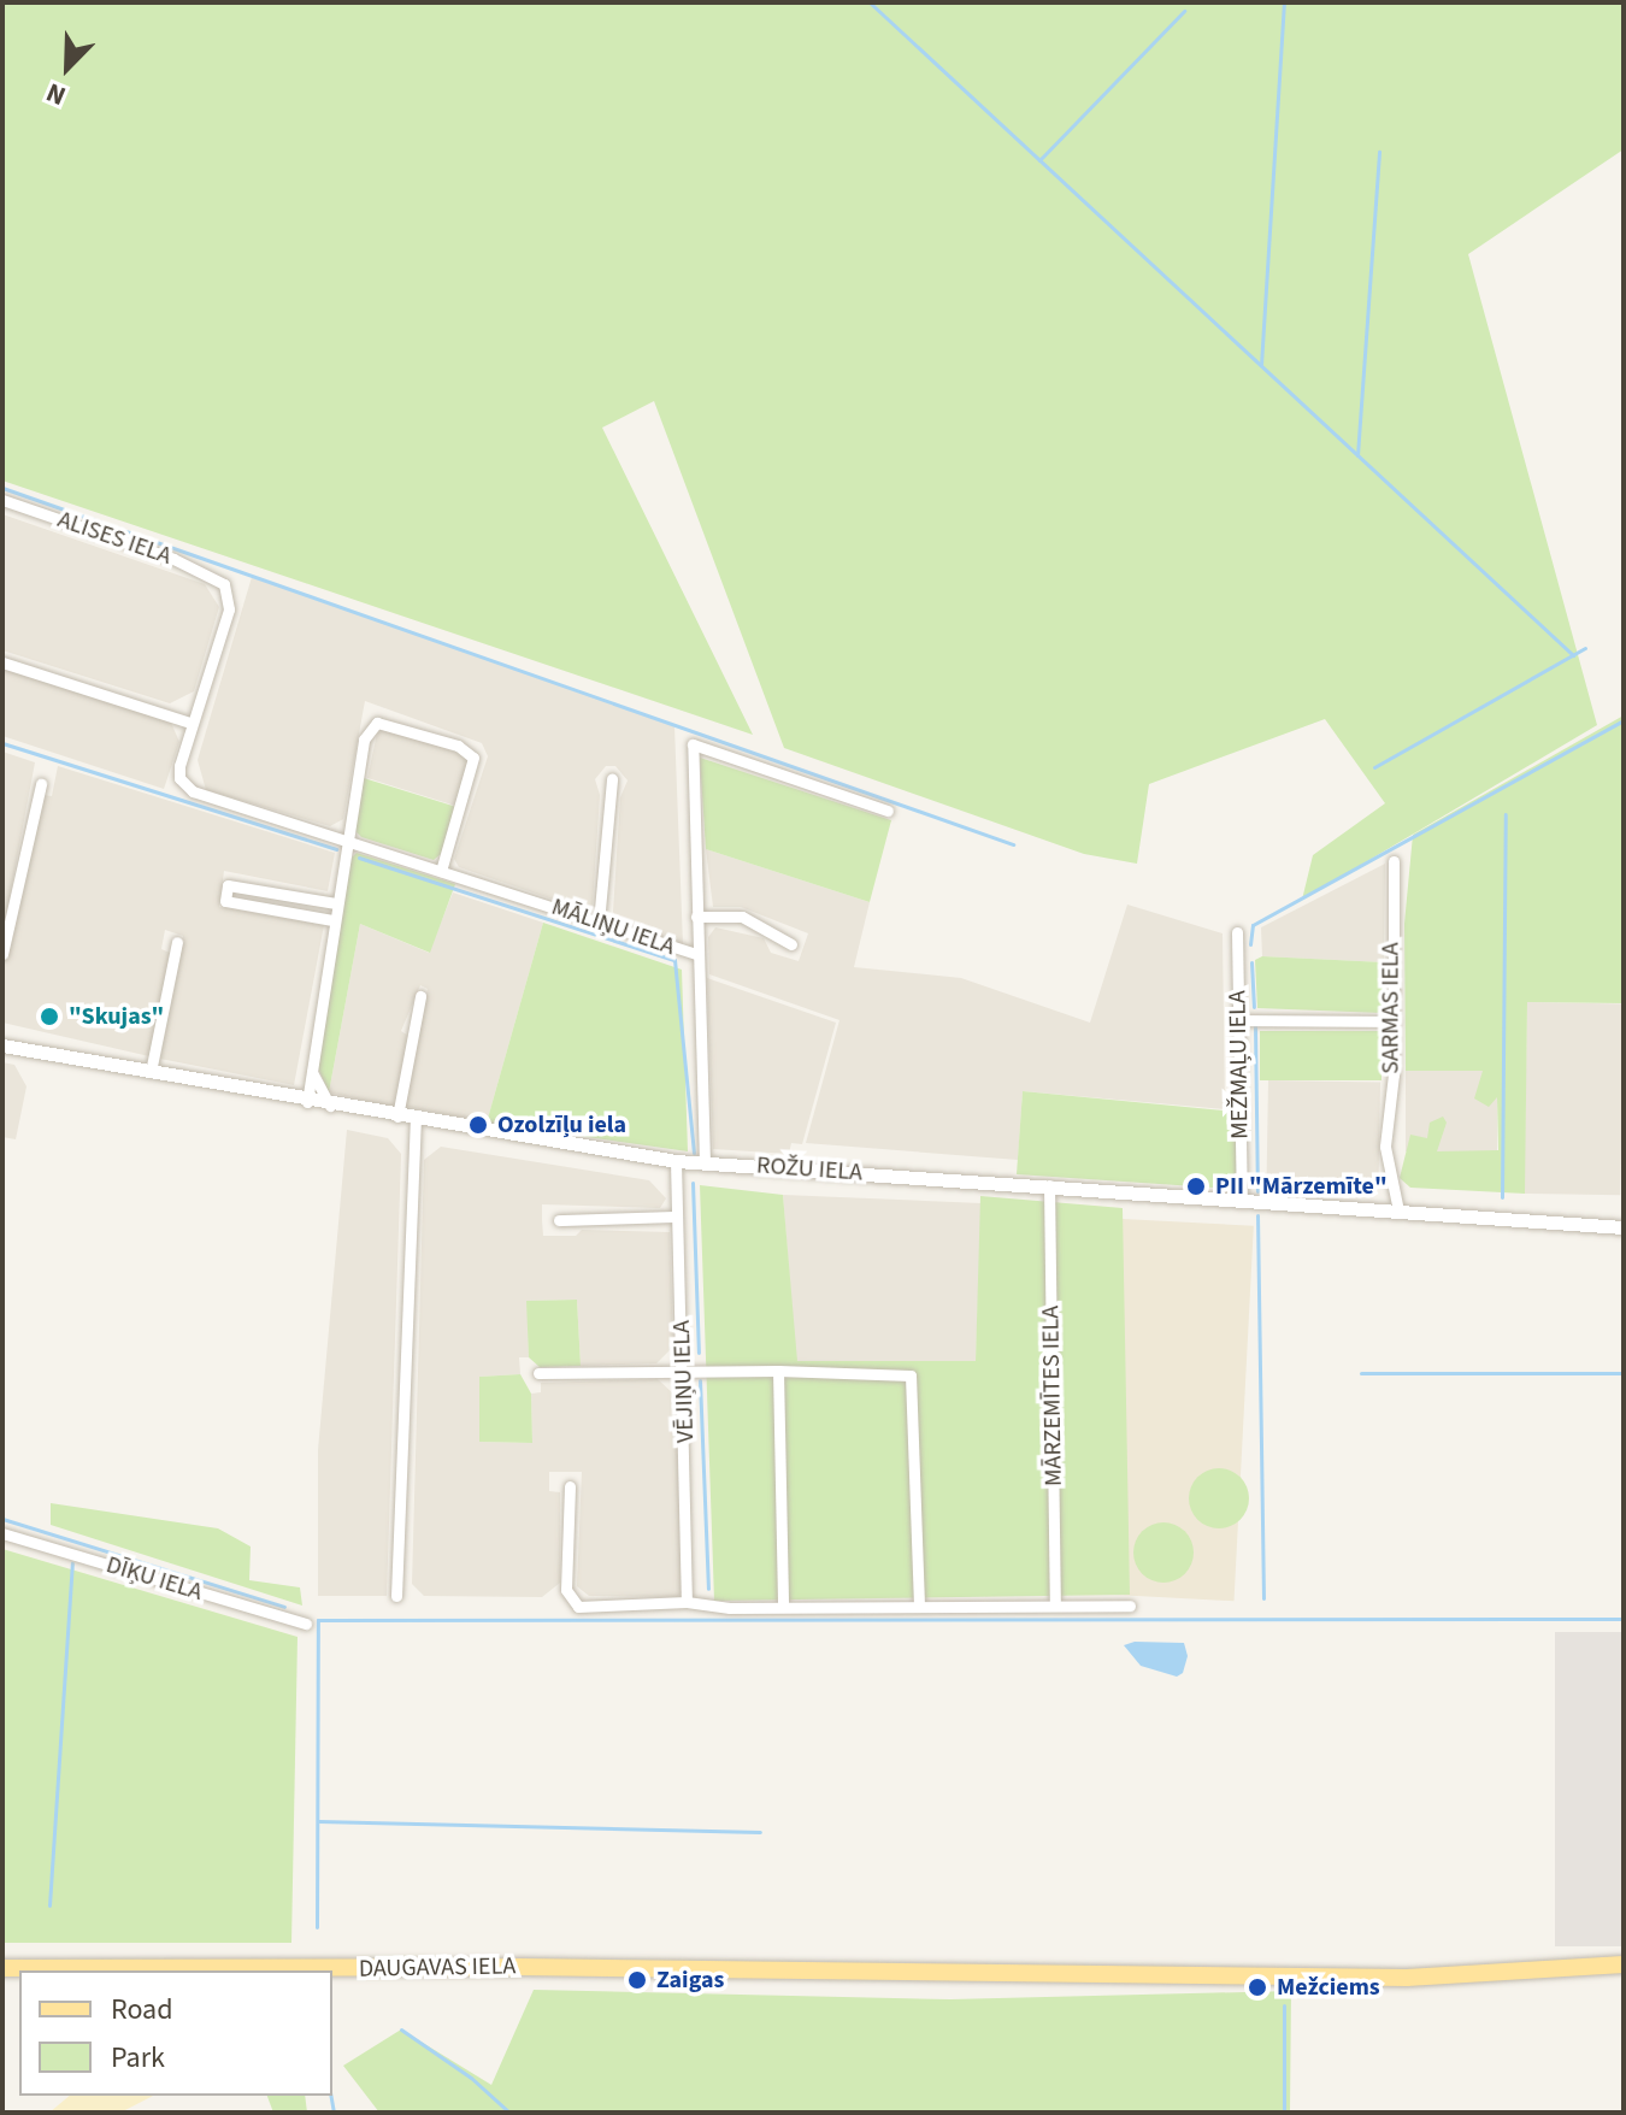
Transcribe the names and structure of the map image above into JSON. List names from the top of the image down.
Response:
{
  "streets": {
    "main road": ["DAUGAVAS IELA"],
    "street": [
      "ALISES IELA",
      "MĀLIŅU IELA",
      "SARMAS IELA",
      "MEŽMAĻU IELA",
      "ROŽU IELA",
      "VĒJIŅU IELA",
      "MĀRZEMĪTES IELA",
      "DĪĶU IELA"
    ]
  },
  "crossings": [
    ["ALISES IELA", "MĀLIŅU IELA"],
    ["MĀLIŅU IELA", "ROŽU IELA"],
    ["SARMAS IELA", "ROŽU IELA"],
    ["MEŽMAĻU IELA", "ROŽU IELA"],
    ["ROŽU IELA", "VĒJIŅU IELA"],
    ["ROŽU IELA", "MĀRZEMĪTES IELA"]
  ],
  "places": [
    "\"Skujas\"",
    "Ozolzīļu iela",
    "PII \"Mārzemīte\"",
    "Zaigas",
    "Mežciems"
  ],
  "legend": ["Road", "Park"],
  "north": "bottom left"
}
